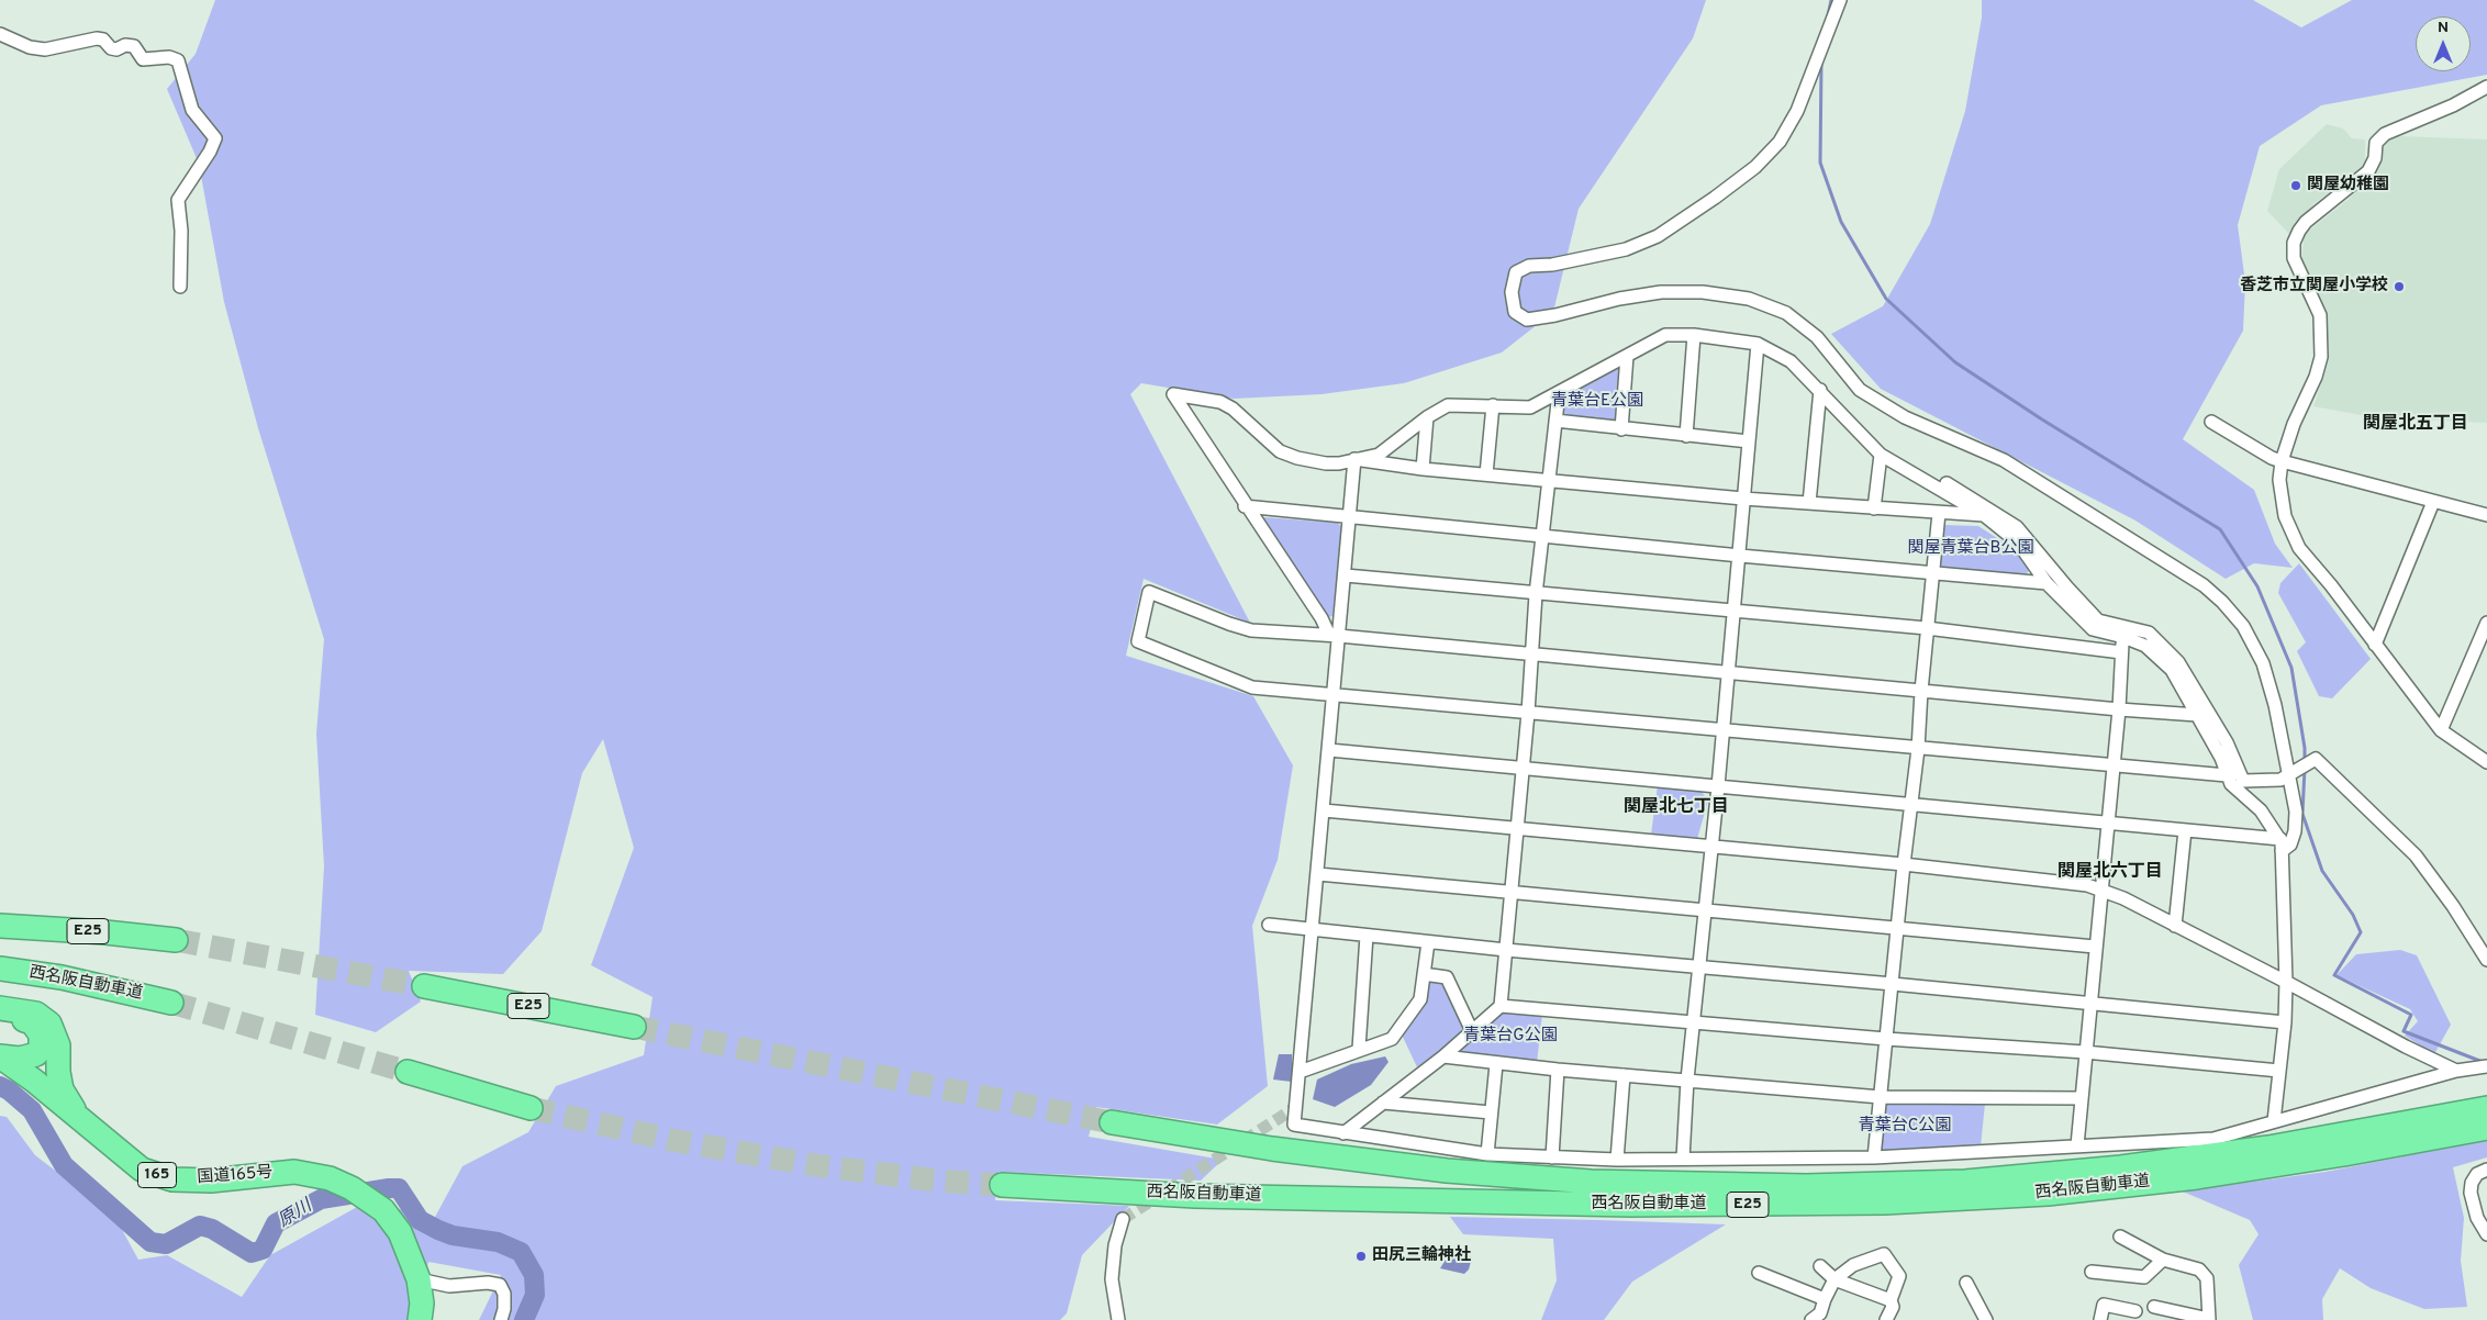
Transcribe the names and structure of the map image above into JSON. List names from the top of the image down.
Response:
{
  "streets": {
    "highway": [
      "E25",
      "西名阪自動車道",
      "165",
      "国道165号"
    ]
  },
  "districts": ["関屋北五丁目", "関屋北七丁目", "関屋北六丁目"],
  "water": ["原川"],
  "parks": [
    "青葉台E公園",
    "関屋青葉台B公園",
    "青葉台G公園",
    "青葉台C公園"
  ],
  "places": ["関屋幼稚園", "香芝市立関屋小学校", "田尻三輪神社"],
  "north": "top"
}
